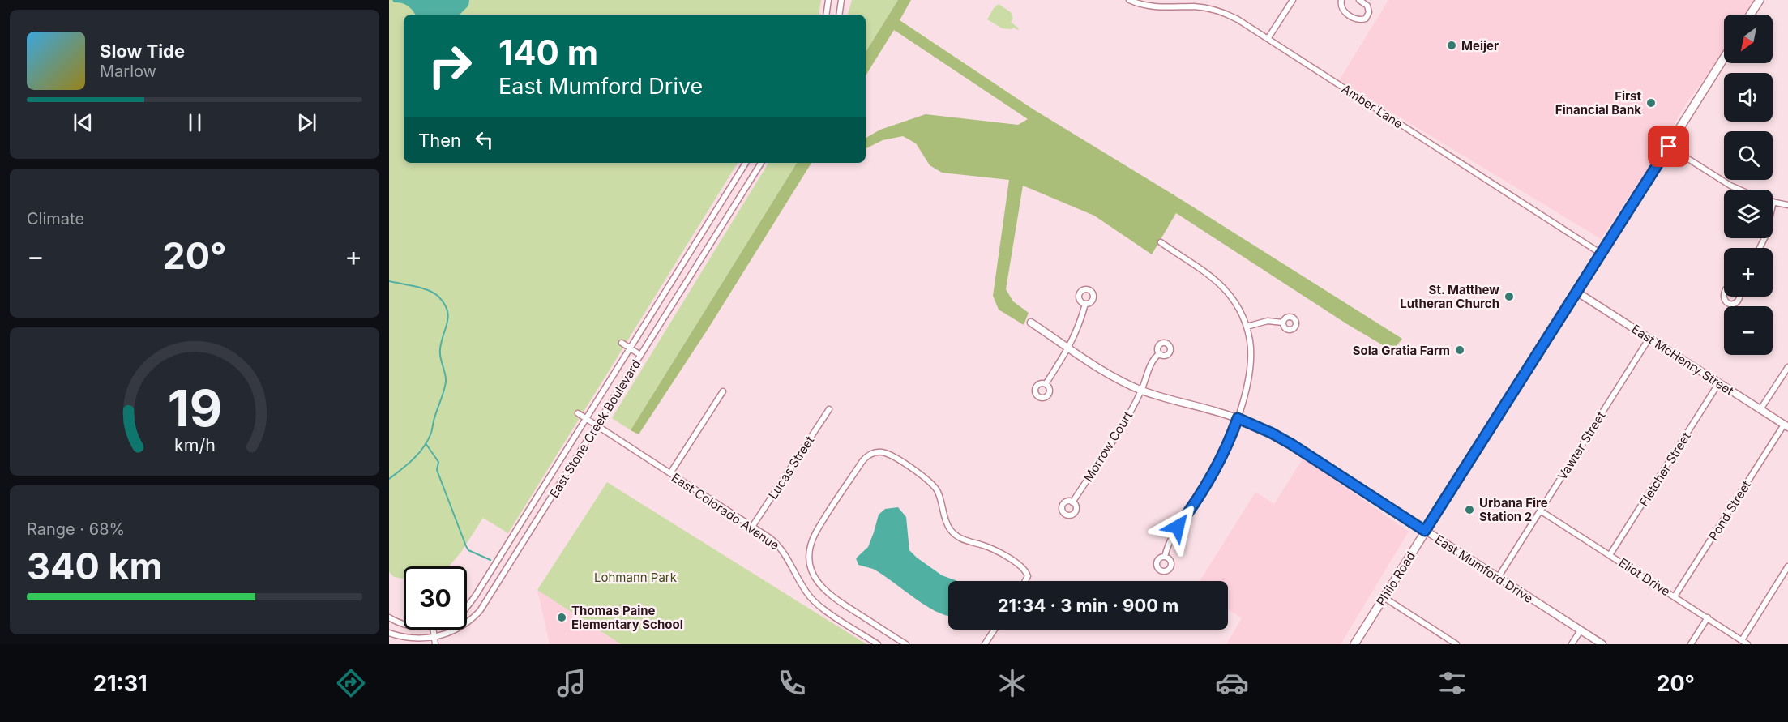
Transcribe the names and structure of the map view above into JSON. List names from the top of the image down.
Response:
{
  "streets": {
    "main road": ["Philo Road"],
    "street": [
      "Amber Lane",
      "East McHenry Street",
      "East Stone Creek Boulevard",
      "Vawter Street",
      "Morrow Court",
      "Lucas Street",
      "Fletcher Street",
      "Pond Street",
      "East Colorado Avenue",
      "East Mumford Drive",
      "Eliot Drive"
    ]
  },
  "crossings": [
    ["Amber Lane", "Philo Road"],
    ["East McHenry Street", "Vawter Street"],
    ["East McHenry Street", "Fletcher Street"],
    ["East McHenry Street", "Pond Street"],
    ["East McHenry Street", "Philo Road"],
    ["East Stone Creek Boulevard", "East Colorado Avenue"],
    ["Vawter Street", "East Mumford Drive"],
    ["Vawter Street", "Eliot Drive"],
    ["Morrow Court", "East Mumford Drive"],
    ["Lucas Street", "East Colorado Avenue"],
    ["Fletcher Street", "Eliot Drive"],
    ["Pond Street", "Eliot Drive"],
    ["East Mumford Drive", "Philo Road"]
  ],
  "parks": ["Lohmann Park"],
  "places": [
    "Meijer",
    "First Financial Bank",
    "St. Matthew Lutheran Church",
    "Sola Gratia Farm",
    "Urbana Fire Station 2",
    "Thomas Paine Elementary School"
  ],
  "north": "bottom left",
  "page": {
    "map_buttons": ["+", "−"],
    "turn": ["140 m", "East Mumford Drive"],
    "song": ["Slow Tide", "Marlow"],
    "then": "Then",
    "tile": [
      "Climate",
      ["Range · 68%", "340 km"]
    ],
    "heat": ["−", "20°", "+"],
    "limit": "30",
    "trip": "21:34 · 3 min · 900 m",
    "tabs": ["21:31", "20°"],
    "gauge": ["19", "km/h"]
  }
}
